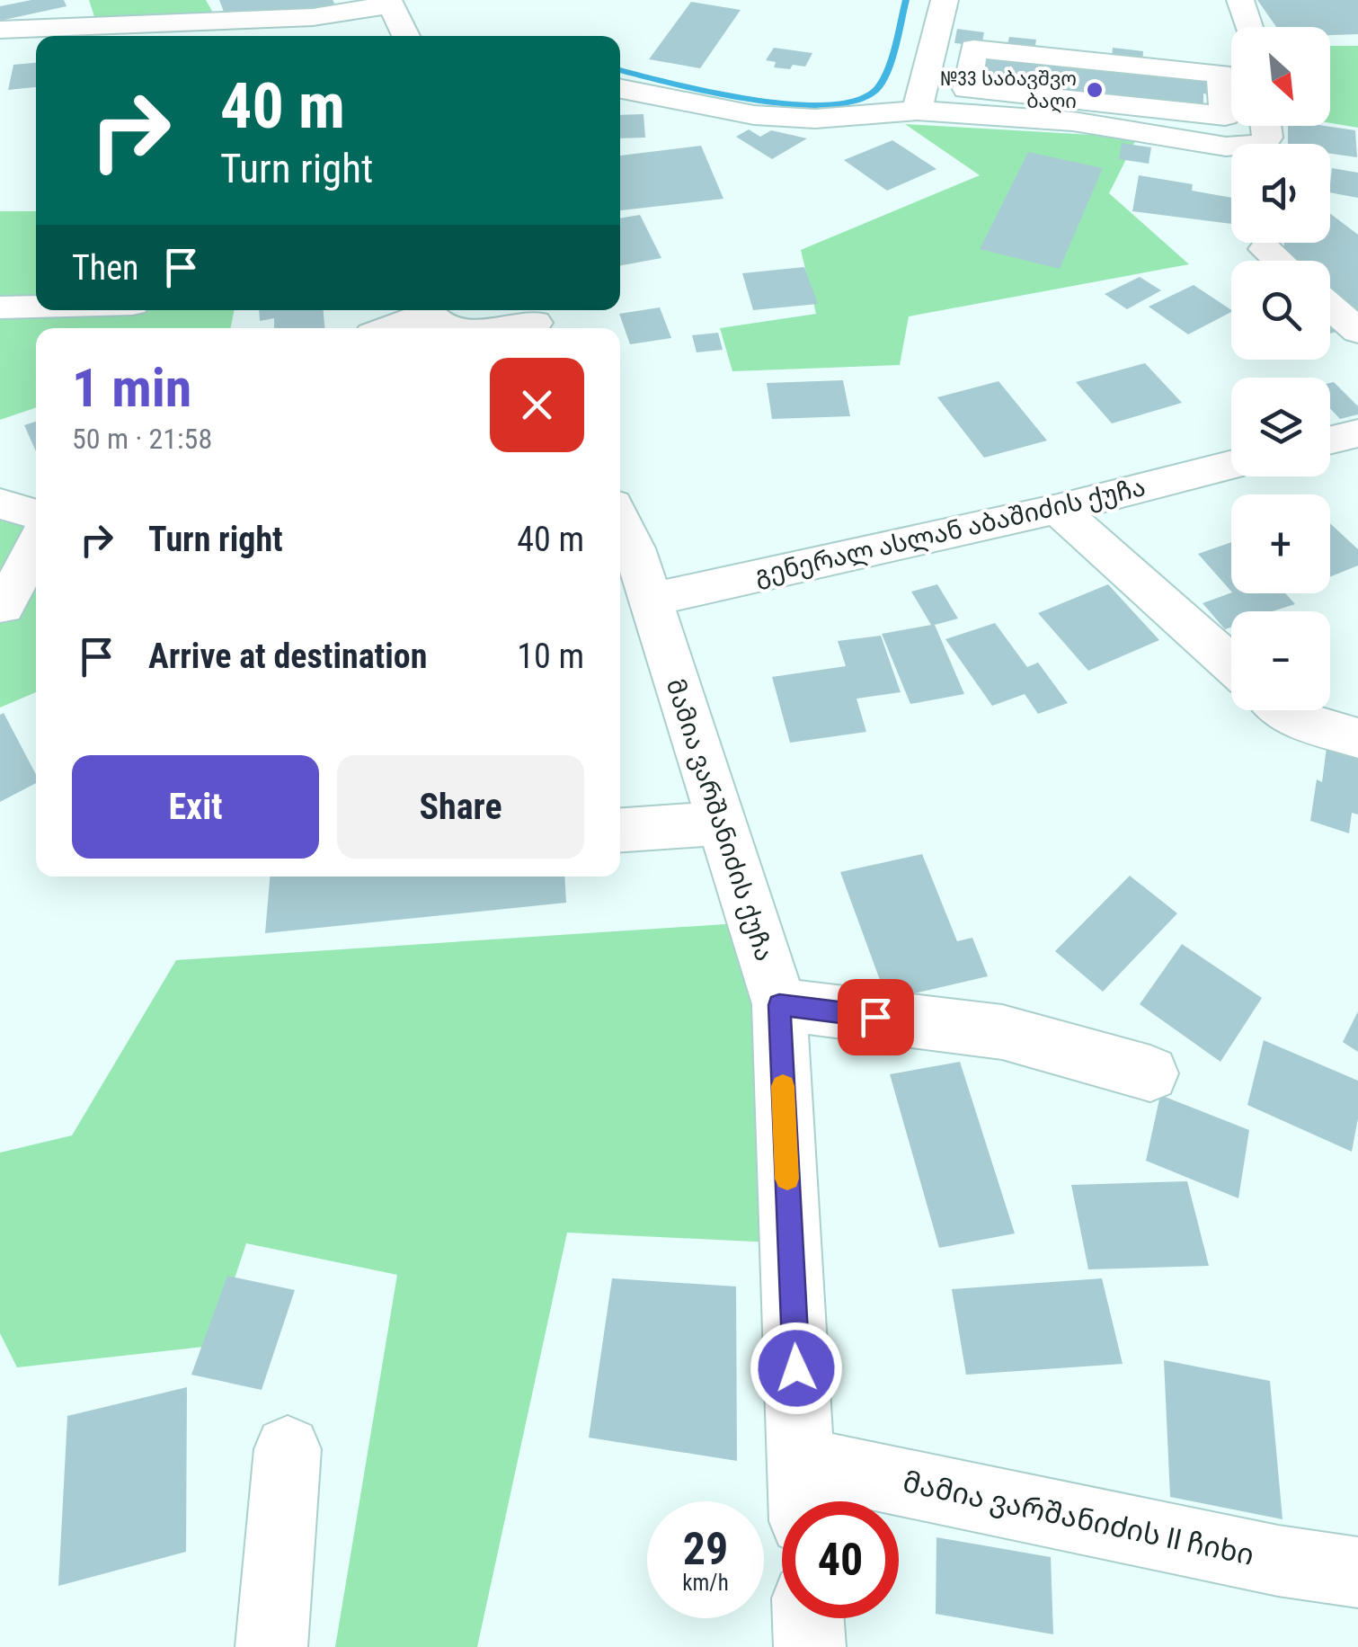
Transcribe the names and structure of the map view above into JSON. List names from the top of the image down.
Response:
{
  "streets": {
    "street": ["გენერალ ასლან აბაშიძის ქუჩა", "მამია ვარშანიძის ქუჩა", "მამია ვარშანიძის II ჩიხი"]
  },
  "crossings": [
    ["გენერალ ასლან აბაშიძის ქუჩა", "მამია ვარშანიძის ქუჩა"],
    ["მამია ვარშანიძის ქუჩა", "მამია ვარშანიძის II ჩიხი"]
  ],
  "places": ["№33 საბავშვო ბაღი"],
  "north": "bottom right",
  "page": {
    "map_buttons": ["+", "−"],
    "turn": ["40 m", "Turn right"],
    "then": "Then",
    "heading": ["1 min", "50 m · 21:58"],
    "list": [
      {
        "name": "Turn right",
        "value": "40 m"
      },
      {
        "name": "Arrive at destination",
        "value": "10 m"
      }
    ],
    "buttons": ["Exit", "Share"],
    "speed": "29 km/h",
    "limit": "40"
  }
}
